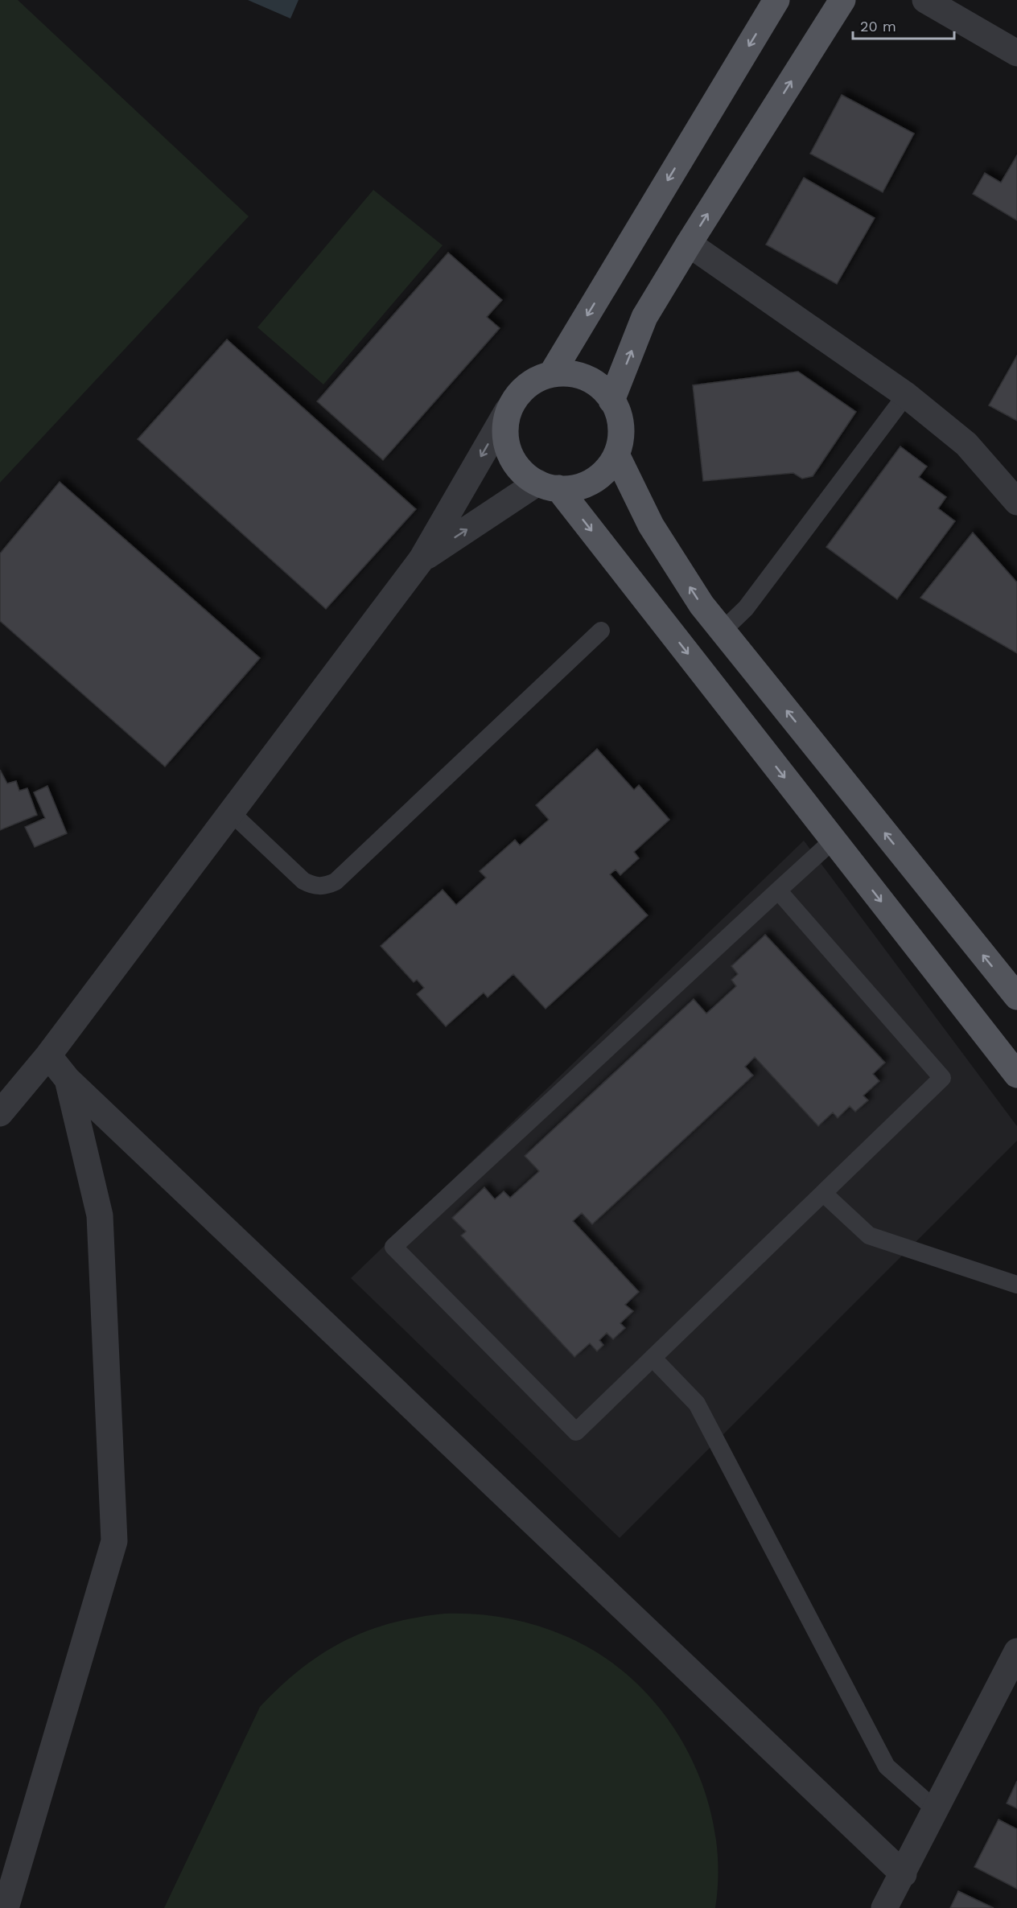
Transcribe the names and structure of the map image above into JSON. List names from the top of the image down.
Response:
{
  "scale_bar": "20 m"
}
